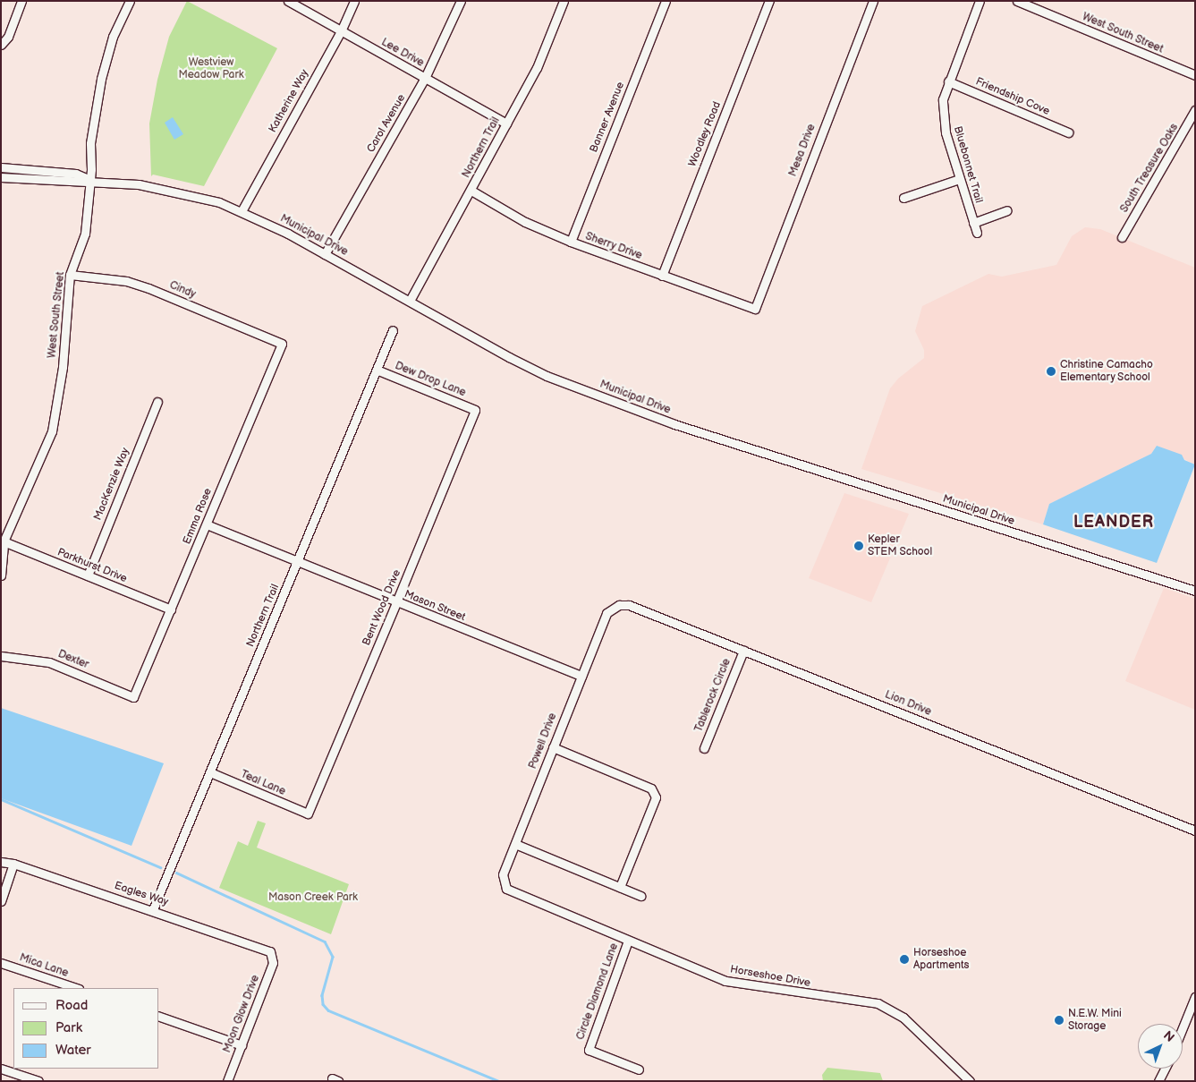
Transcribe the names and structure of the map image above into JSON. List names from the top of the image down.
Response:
{
  "streets": {
    "street": [
      "West South Street",
      "Lee Drive",
      "Friendship Cove",
      "Katherine Way",
      "Banner Avenue",
      "Carol Avenue",
      "Woodley Road",
      "Northern Trail",
      "Mesa Drive",
      "Bluebonnet Trail",
      "South Treasure Oaks",
      "Municipal Drive",
      "Sherry Drive",
      "Cindy",
      "Dew Drop Lane",
      "MacKenzie Way",
      "Emma Rose",
      "Parkhurst Drive",
      "Mason Street",
      "Bent Wood Drive",
      "Dexter",
      "Tablerock Circle",
      "Lion Drive",
      "Powell Drive",
      "Teal Lane",
      "Eagles Way",
      "Mica Lane",
      "Horseshoe Drive",
      "Circle Diamond Lane",
      "Moon Glow Drive"
    ]
  },
  "crossings": [
    ["West South Street", "Municipal Drive"],
    ["West South Street", "Cindy"],
    ["West South Street", "Parkhurst Drive"],
    ["Lee Drive", "Katherine Way"],
    ["Lee Drive", "Carol Avenue"],
    ["Lee Drive", "Northern Trail"],
    ["Friendship Cove", "Bluebonnet Trail"],
    ["Katherine Way", "Municipal Drive"],
    ["Banner Avenue", "Sherry Drive"],
    ["Carol Avenue", "Municipal Drive"],
    ["Woodley Road", "Sherry Drive"],
    ["Northern Trail", "Municipal Drive"],
    ["Northern Trail", "Sherry Drive"],
    ["Northern Trail", "Dew Drop Lane"],
    ["Northern Trail", "Mason Street"],
    ["Northern Trail", "Teal Lane"],
    ["Northern Trail", "Eagles Way"],
    ["Mesa Drive", "Sherry Drive"],
    ["Cindy", "Emma Rose"],
    ["Dew Drop Lane", "Bent Wood Drive"],
    ["MacKenzie Way", "Parkhurst Drive"],
    ["Emma Rose", "Parkhurst Drive"],
    ["Emma Rose", "Mason Street"],
    ["Emma Rose", "Dexter"],
    ["Mason Street", "Bent Wood Drive"],
    ["Mason Street", "Powell Drive"],
    ["Bent Wood Drive", "Teal Lane"],
    ["Tablerock Circle", "Lion Drive"],
    ["Lion Drive", "Powell Drive"],
    ["Powell Drive", "Horseshoe Drive"],
    ["Eagles Way", "Moon Glow Drive"],
    ["Horseshoe Drive", "Circle Diamond Lane"]
  ],
  "districts": ["LEANDER"],
  "parks": ["Westview Meadow Park", "Mason Creek Park"],
  "places": [
    "Christine Camacho Elementary School",
    "Kepler STEM School",
    "Horseshoe Apartments",
    "N.E.W. Mini Storage"
  ],
  "legend": ["Road", "Park", "Water"],
  "north": "top right"
}
